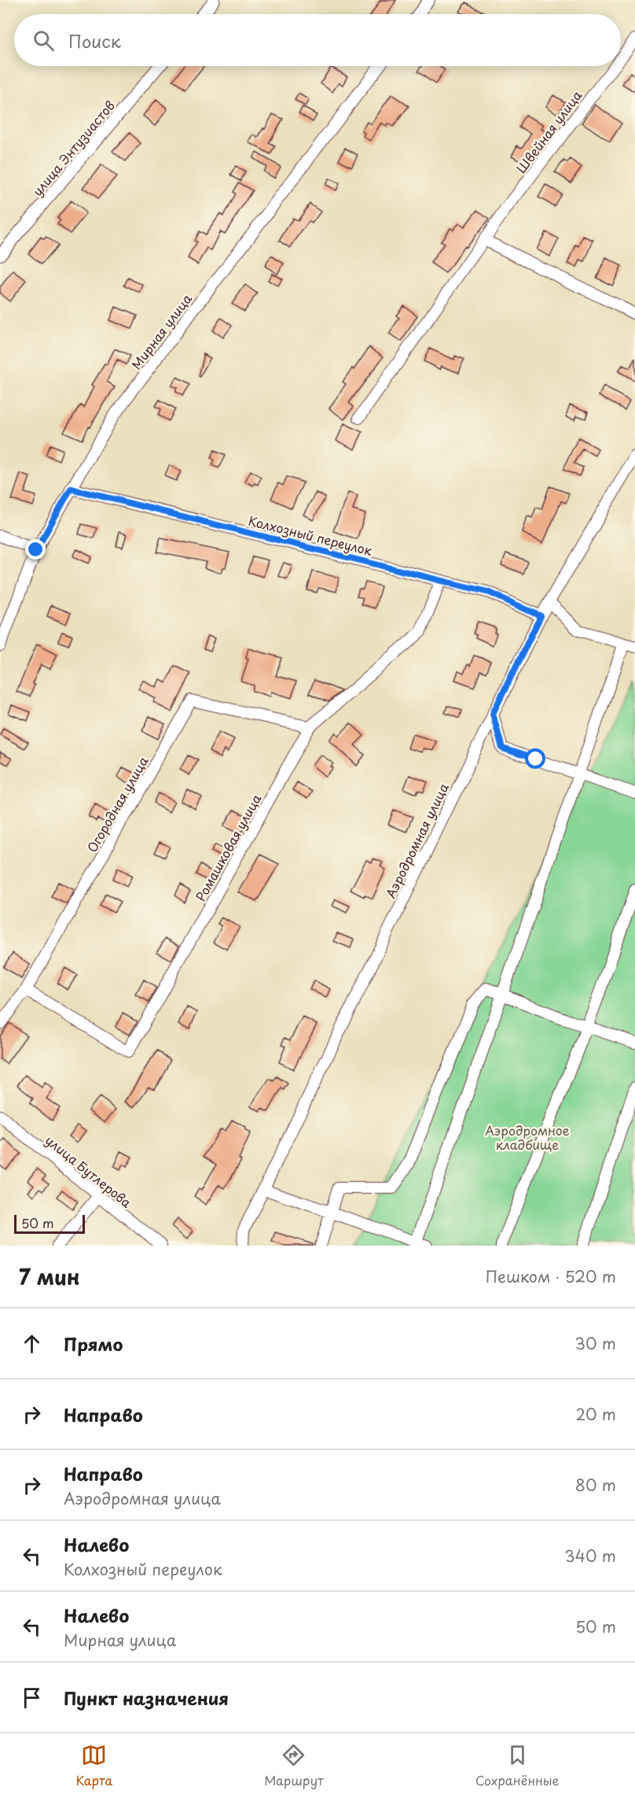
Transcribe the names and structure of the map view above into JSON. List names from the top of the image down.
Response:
{
  "streets": {
    "street": [
      "Швейная улица",
      "улица Энтузиастов",
      "Мирная улица",
      "Колхозный переулок",
      "Огородная улица",
      "Аэродромная улица",
      "Ромашковая улица",
      "улица Бутлерова"
    ]
  },
  "crossings": [
    ["Мирная улица", "Колхозный переулок"],
    ["Колхозный переулок", "Аэродромная улица"],
    ["Колхозный переулок", "Ромашковая улица"],
    ["Огородная улица", "Ромашковая улица"]
  ],
  "parks": ["Аэродромное кладбище"],
  "scale_bar": "50 m",
  "page": {
    "search": "Поиск",
    "scale": "50 m",
    "heading": ["7 мин", "Пешком · 520 m"],
    "list": [
      ["Прямо", "30 m"],
      ["Направо", "20 m"],
      ["Направо", "Аэродромная улица", "80 m"],
      ["Налево", "Колхозный переулок", "340 m"],
      ["Налево", "Мирная улица", "50 m"],
      "Пункт назначения"
    ],
    "nav": ["Карта", "Маршрут", "Сохранённые"]
  }
}
